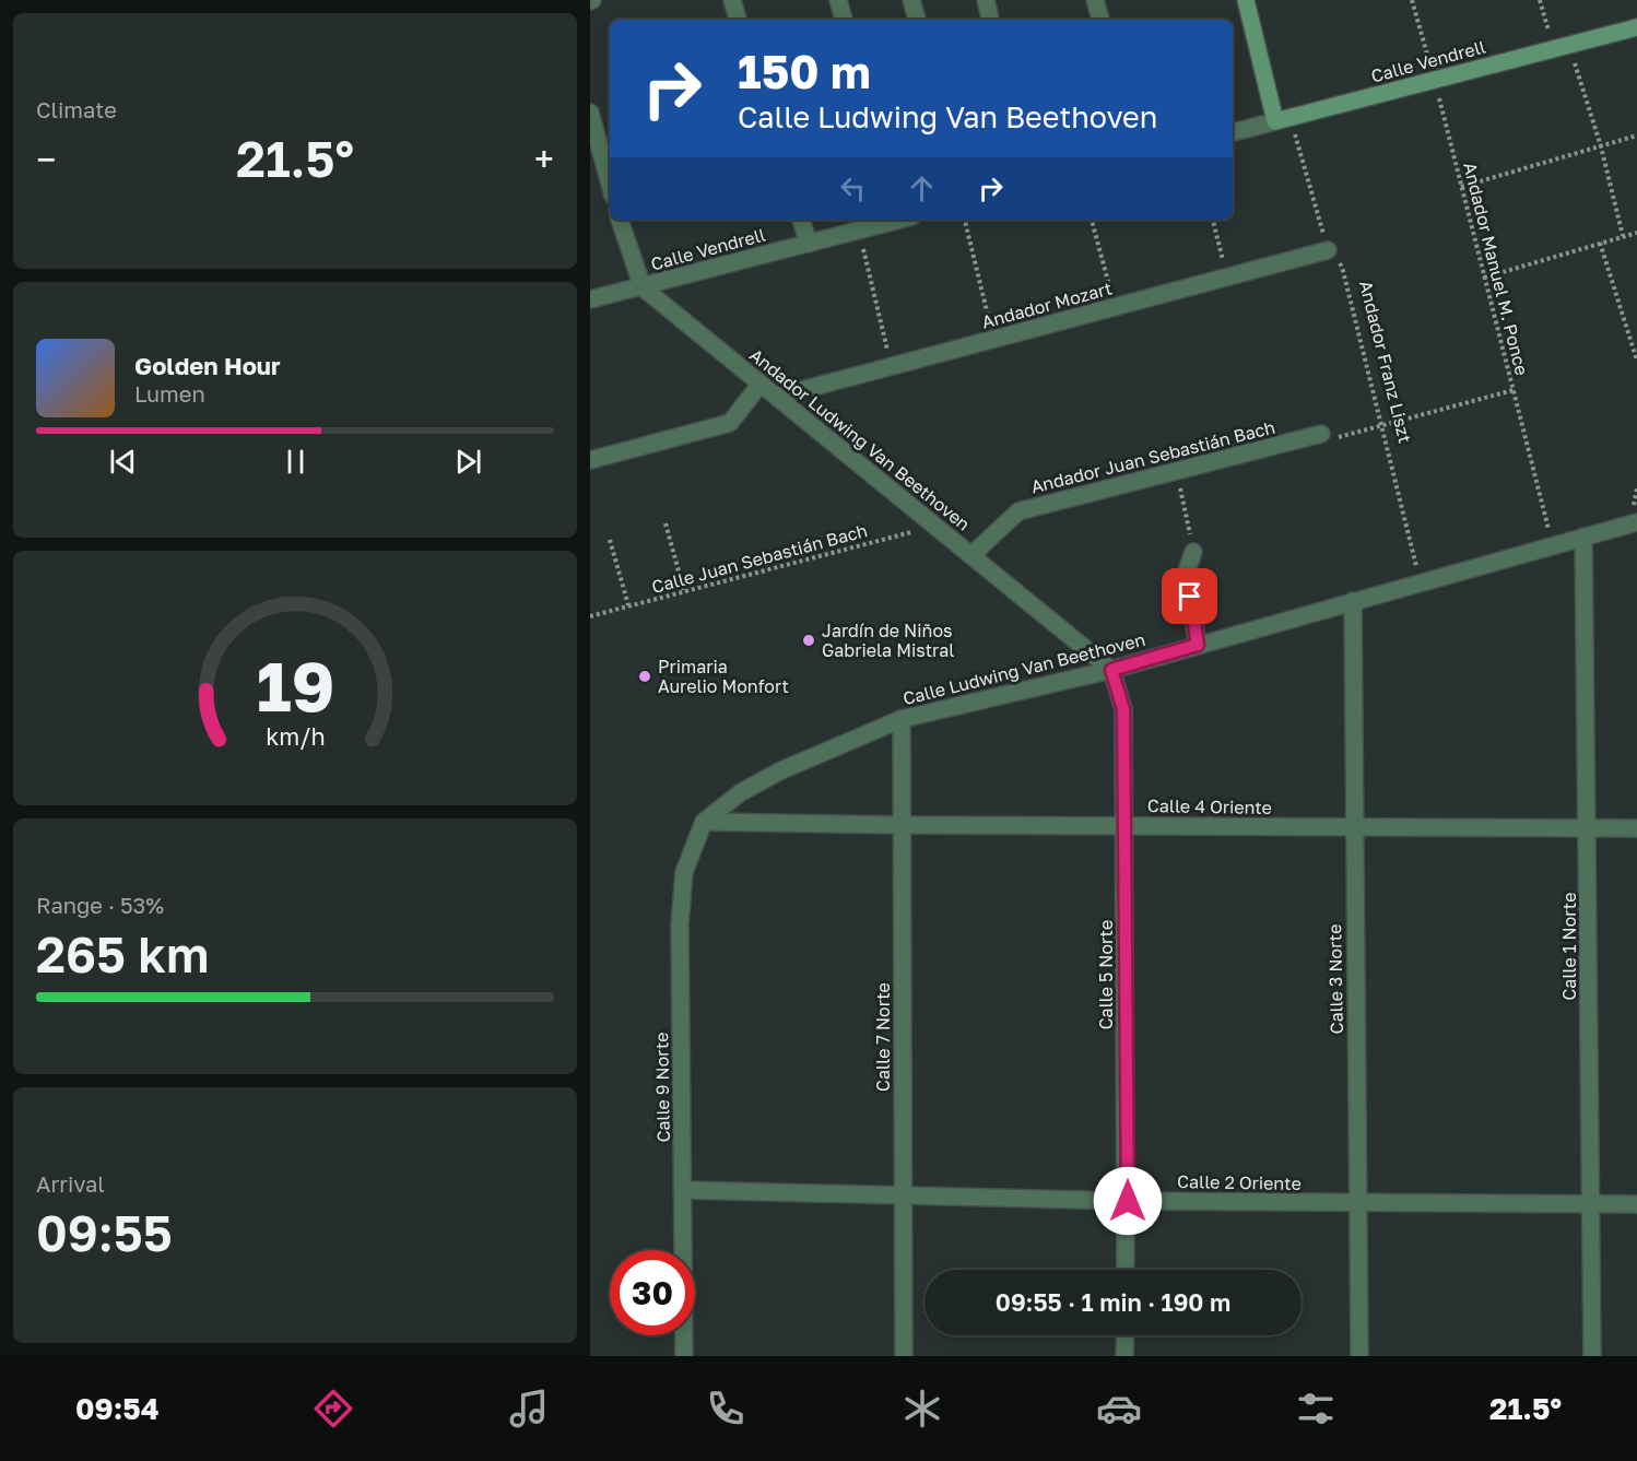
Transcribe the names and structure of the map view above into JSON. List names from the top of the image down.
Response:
{
  "streets": {
    "street": [
      "Calle Vendrell",
      "Andador Mozart",
      "Andador Ludwing Van Beethoven",
      "Andador Juan Sebastián Bach",
      "Calle Ludwing Van Beethoven",
      "Calle 4 Oriente",
      "Calle 1 Norte",
      "Calle 5 Norte",
      "Calle 3 Norte",
      "Calle 7 Norte",
      "Calle 9 Norte",
      "Calle 2 Oriente"
    ],
    "path": ["Andador Manuel M. Ponce", "Andador Franz Liszt", "Calle Juan Sebastián Bach"]
  },
  "crossings": [
    ["Calle Vendrell", "Andador Manuel M. Ponce"],
    ["Calle Vendrell", "Andador Franz Liszt"],
    ["Calle Vendrell", "Andador Ludwing Van Beethoven"],
    ["Andador Manuel M. Ponce", "Calle Ludwing Van Beethoven"],
    ["Andador Mozart", "Andador Franz Liszt"],
    ["Andador Mozart", "Andador Ludwing Van Beethoven"],
    ["Andador Franz Liszt", "Calle Ludwing Van Beethoven"],
    ["Andador Ludwing Van Beethoven", "Andador Juan Sebastián Bach"],
    ["Andador Ludwing Van Beethoven", "Calle Juan Sebastián Bach"],
    ["Andador Ludwing Van Beethoven", "Calle Ludwing Van Beethoven"],
    ["Andador Ludwing Van Beethoven", "Calle 5 Norte"],
    ["Calle Ludwing Van Beethoven", "Calle 4 Oriente"],
    ["Calle Ludwing Van Beethoven", "Calle 1 Norte"],
    ["Calle Ludwing Van Beethoven", "Calle 5 Norte"],
    ["Calle Ludwing Van Beethoven", "Calle 3 Norte"],
    ["Calle Ludwing Van Beethoven", "Calle 7 Norte"],
    ["Calle Ludwing Van Beethoven", "Calle 9 Norte"],
    ["Calle 4 Oriente", "Calle 1 Norte"],
    ["Calle 4 Oriente", "Calle 5 Norte"],
    ["Calle 4 Oriente", "Calle 3 Norte"],
    ["Calle 4 Oriente", "Calle 7 Norte"],
    ["Calle 4 Oriente", "Calle 9 Norte"],
    ["Calle 1 Norte", "Calle 2 Oriente"],
    ["Calle 5 Norte", "Calle 2 Oriente"],
    ["Calle 3 Norte", "Calle 2 Oriente"],
    ["Calle 7 Norte", "Calle 2 Oriente"],
    ["Calle 9 Norte", "Calle 2 Oriente"]
  ],
  "places": ["Jardín de Niños Gabriela Mistral", "Primaria Aurelio Monfort"],
  "page": {
    "tile": [
      "Climate",
      ["Range · 53%", "265 km"],
      ["Arrival", "09:55"]
    ],
    "turn": ["150 m", "Calle Ludwing Van Beethoven"],
    "heat": ["−", "21.5°", "+"],
    "song": ["Golden Hour", "Lumen"],
    "limit": "30",
    "trip": "09:55 · 1 min · 190 m",
    "tabs": ["09:54", "21.5°"],
    "gauge": ["19", "km/h"]
  }
}
